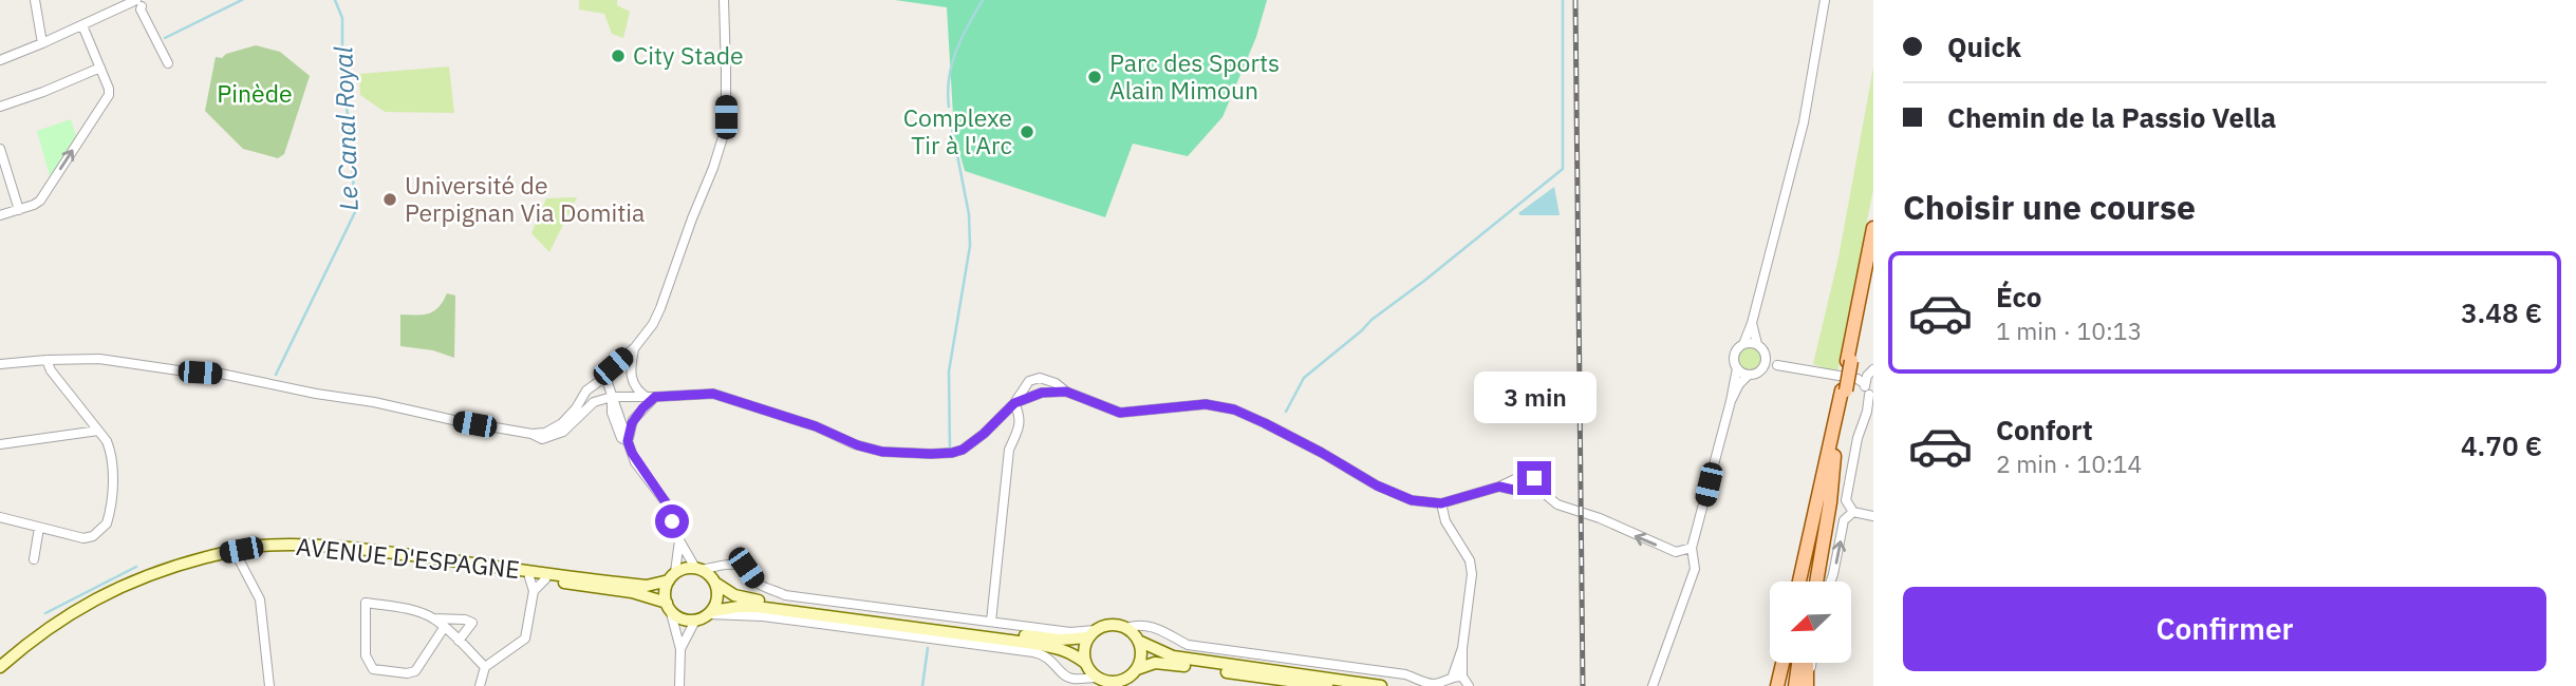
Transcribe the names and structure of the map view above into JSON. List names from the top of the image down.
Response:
{
  "streets": {
    "main road": ["AVENUE D'ESPAGNE"]
  },
  "water": ["Le Canal Royal"],
  "parks": ["Pinède"],
  "places": [
    "City Stade",
    "Parc des Sports Alain Mimoun",
    "Complexe Tir à l'Arc",
    "Université de Perpignan Via Domitia"
  ],
  "north": "bottom left",
  "page": {
    "banner": ["Quick", "Chemin de la Passio Vella"],
    "heading": "Choisir une course",
    "list": [
      {
        "name": "Éco",
        "note": "1 min · 10:13",
        "value": "3.48 €"
      },
      {
        "name": "Confort",
        "note": "2 min · 10:14",
        "value": "4.70 €"
      }
    ],
    "bubble": "3 min",
    "buttons": "Confirmer"
  }
}
